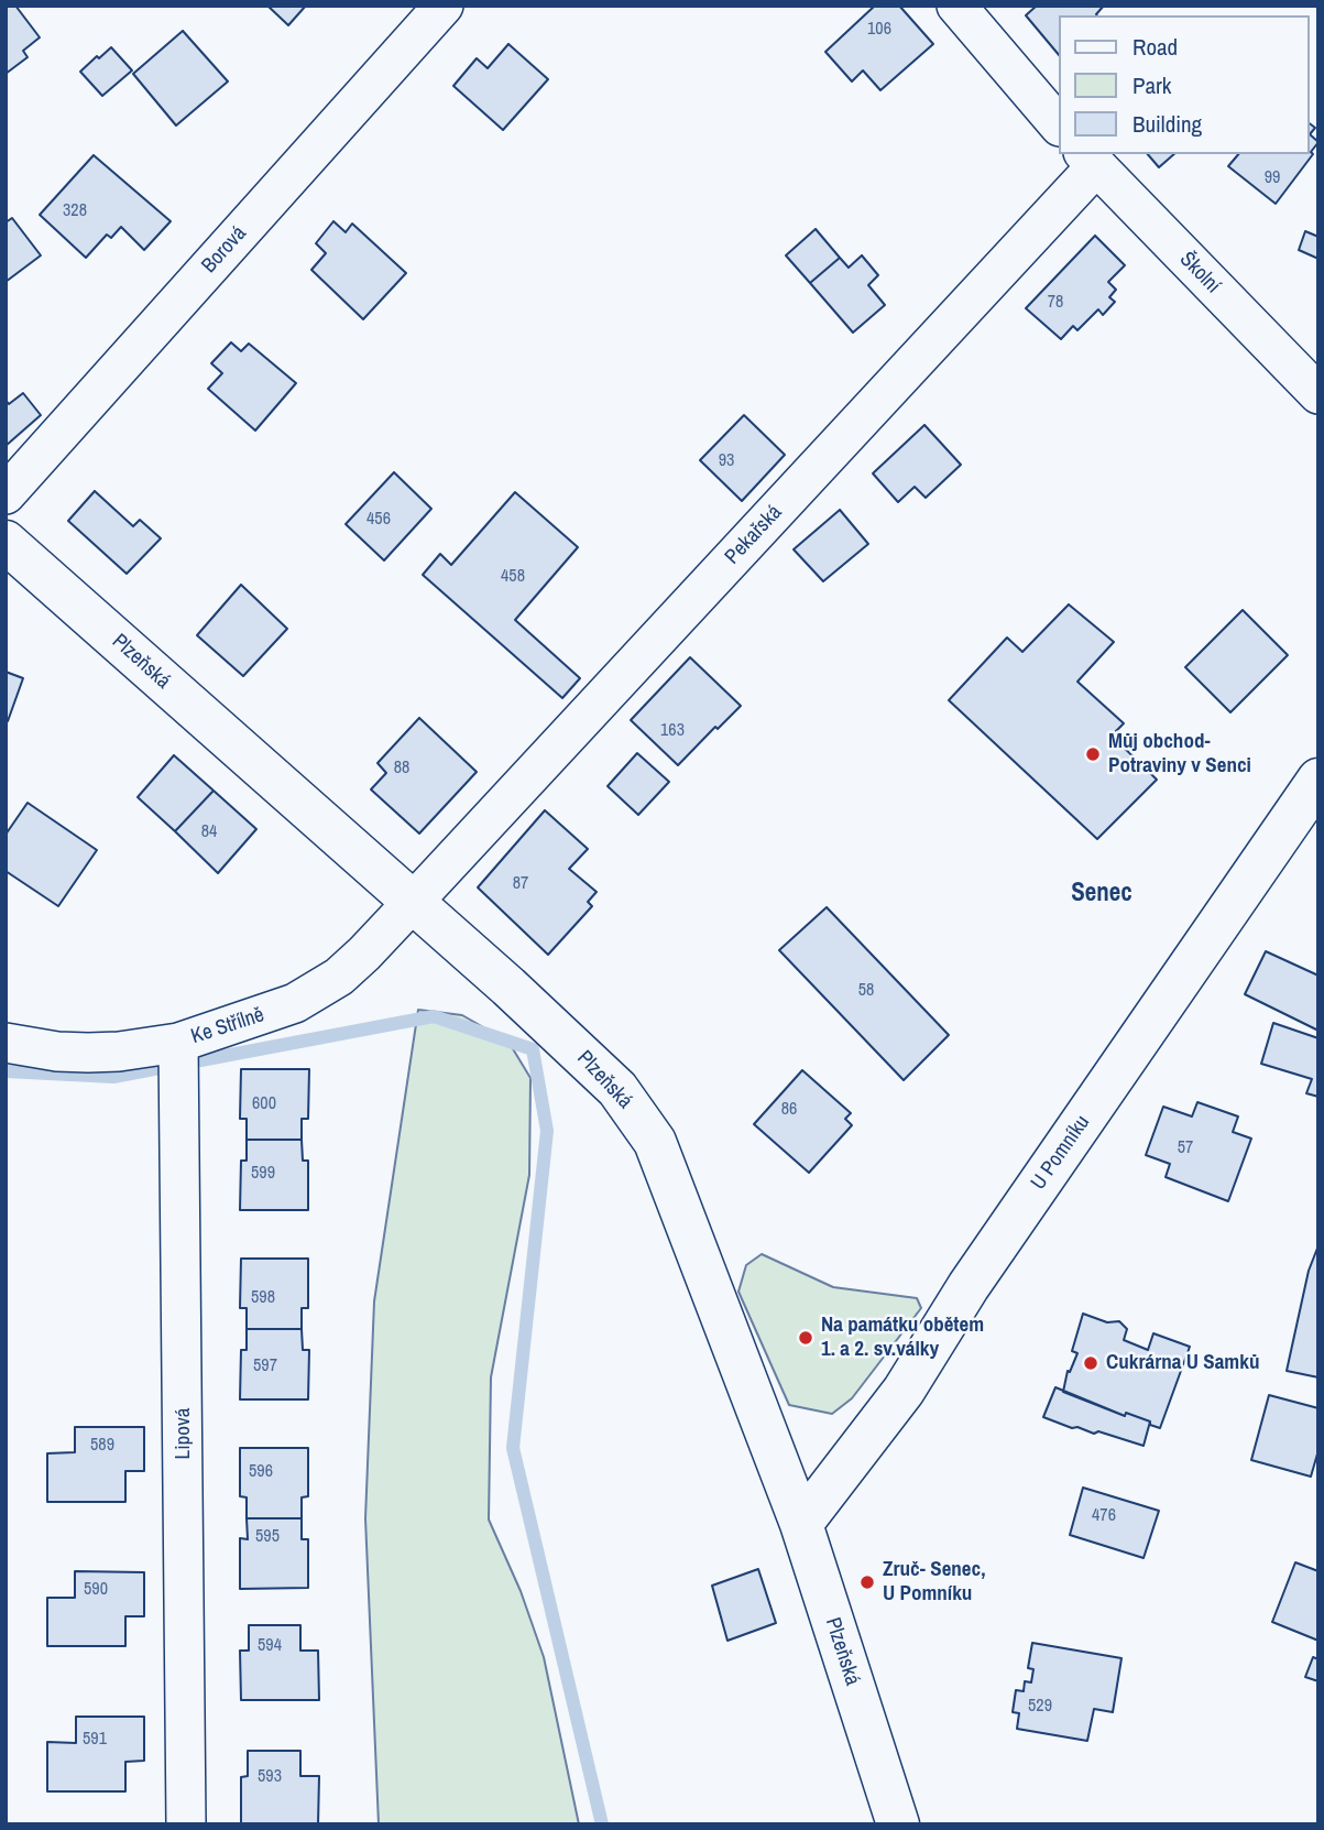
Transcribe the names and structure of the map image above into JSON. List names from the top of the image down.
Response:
{
  "streets": {
    "main road": ["Plzeňská", "U Pomníku"],
    "street": [
      "Borová",
      "Školní",
      "Pekařská",
      "Ke Střílně",
      "Lipová"
    ]
  },
  "crossings": [
    ["Školní", "Pekařská"],
    ["Pekařská", "Plzeňská"],
    ["Pekařská", "Ke Střílně"],
    ["Plzeňská", "Ke Střílně"],
    ["Plzeňská", "U Pomníku"],
    ["Ke Střílně", "Lipová"]
  ],
  "districts": ["Senec"],
  "places": [
    "Můj obchod- Potraviny v Senci",
    "Na památku obětem 1. a 2. sv.války",
    "Cukrárna U Samků",
    "Zruč- Senec, U Pomníku"
  ],
  "house_numbers": [
    "106",
    "99",
    "328",
    "78",
    "93",
    "456",
    "458",
    "163",
    "88",
    "84",
    "87",
    "58",
    "600",
    "86",
    "57",
    "599",
    "598",
    "597",
    "589",
    "596",
    "476",
    "595",
    "590",
    "594",
    "529",
    "591",
    "593"
  ],
  "legend": ["Road", "Park", "Building"]
}
